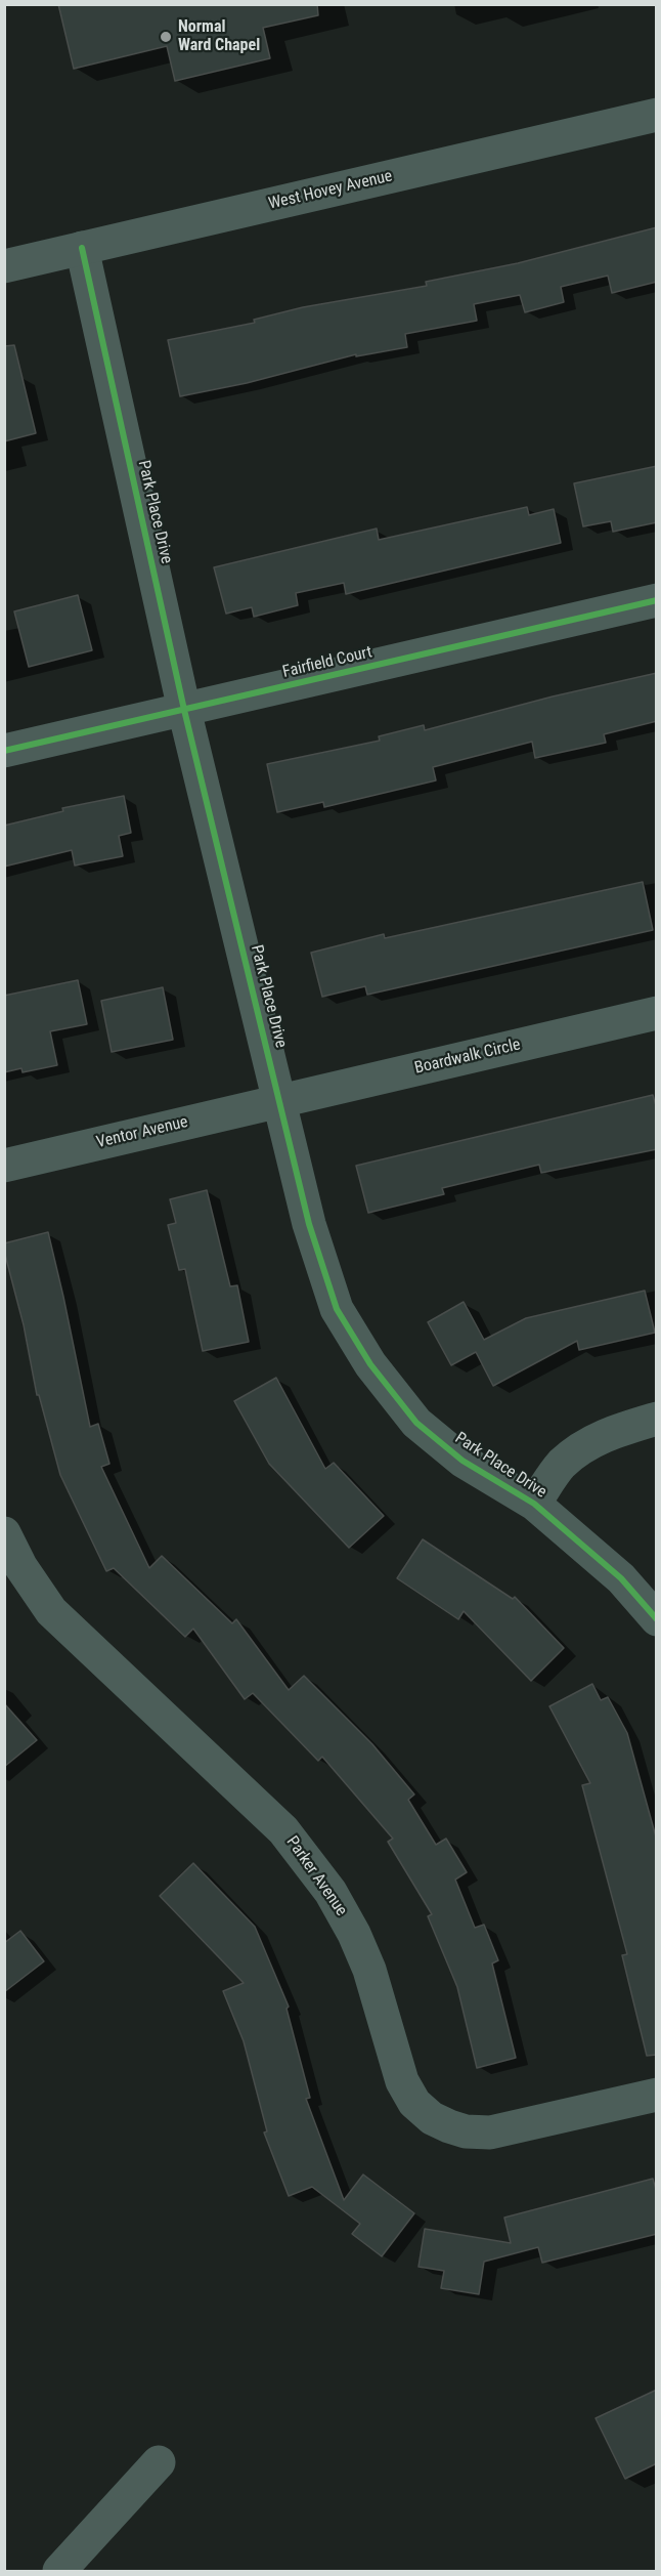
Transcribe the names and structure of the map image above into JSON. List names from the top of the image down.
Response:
{
  "streets": {
    "street": [
      "West Hovey Avenue",
      "Park Place Drive",
      "Fairfield Court",
      "Boardwalk Circle",
      "Ventor Avenue",
      "Parker Avenue"
    ]
  },
  "crossings": [
    ["West Hovey Avenue", "Park Place Drive"],
    ["Park Place Drive", "Fairfield Court"],
    ["Park Place Drive", "Boardwalk Circle"],
    ["Park Place Drive", "Ventor Avenue"],
    ["Boardwalk Circle", "Ventor Avenue"]
  ],
  "places": ["Normal Ward Chapel"]
}
